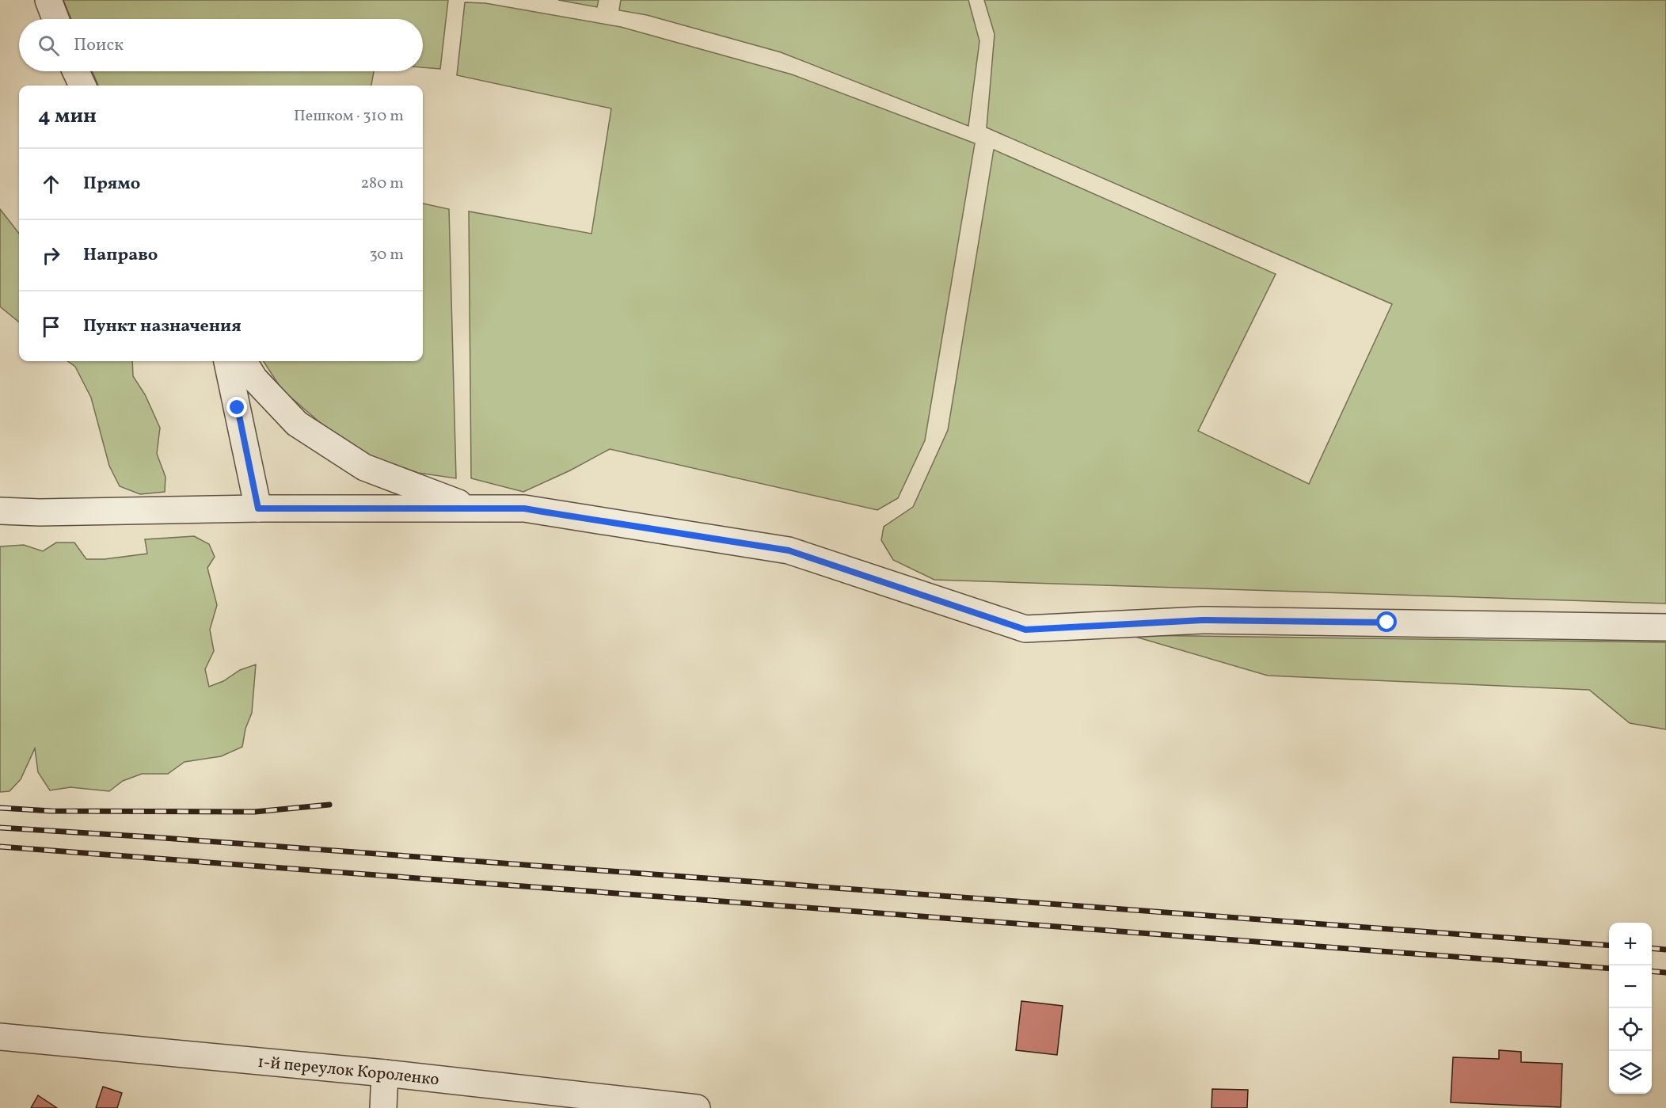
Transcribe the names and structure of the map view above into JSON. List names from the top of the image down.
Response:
{
  "streets": {
    "street": ["1-й переулок Короленко"]
  },
  "page": {
    "search": "Поиск",
    "heading": ["4 мин", "Пешком · 310 m"],
    "list": [
      ["Прямо", "280 m"],
      ["Направо", "30 m"],
      "Пункт назначения"
    ],
    "map_buttons": ["+", "−"]
  }
}
